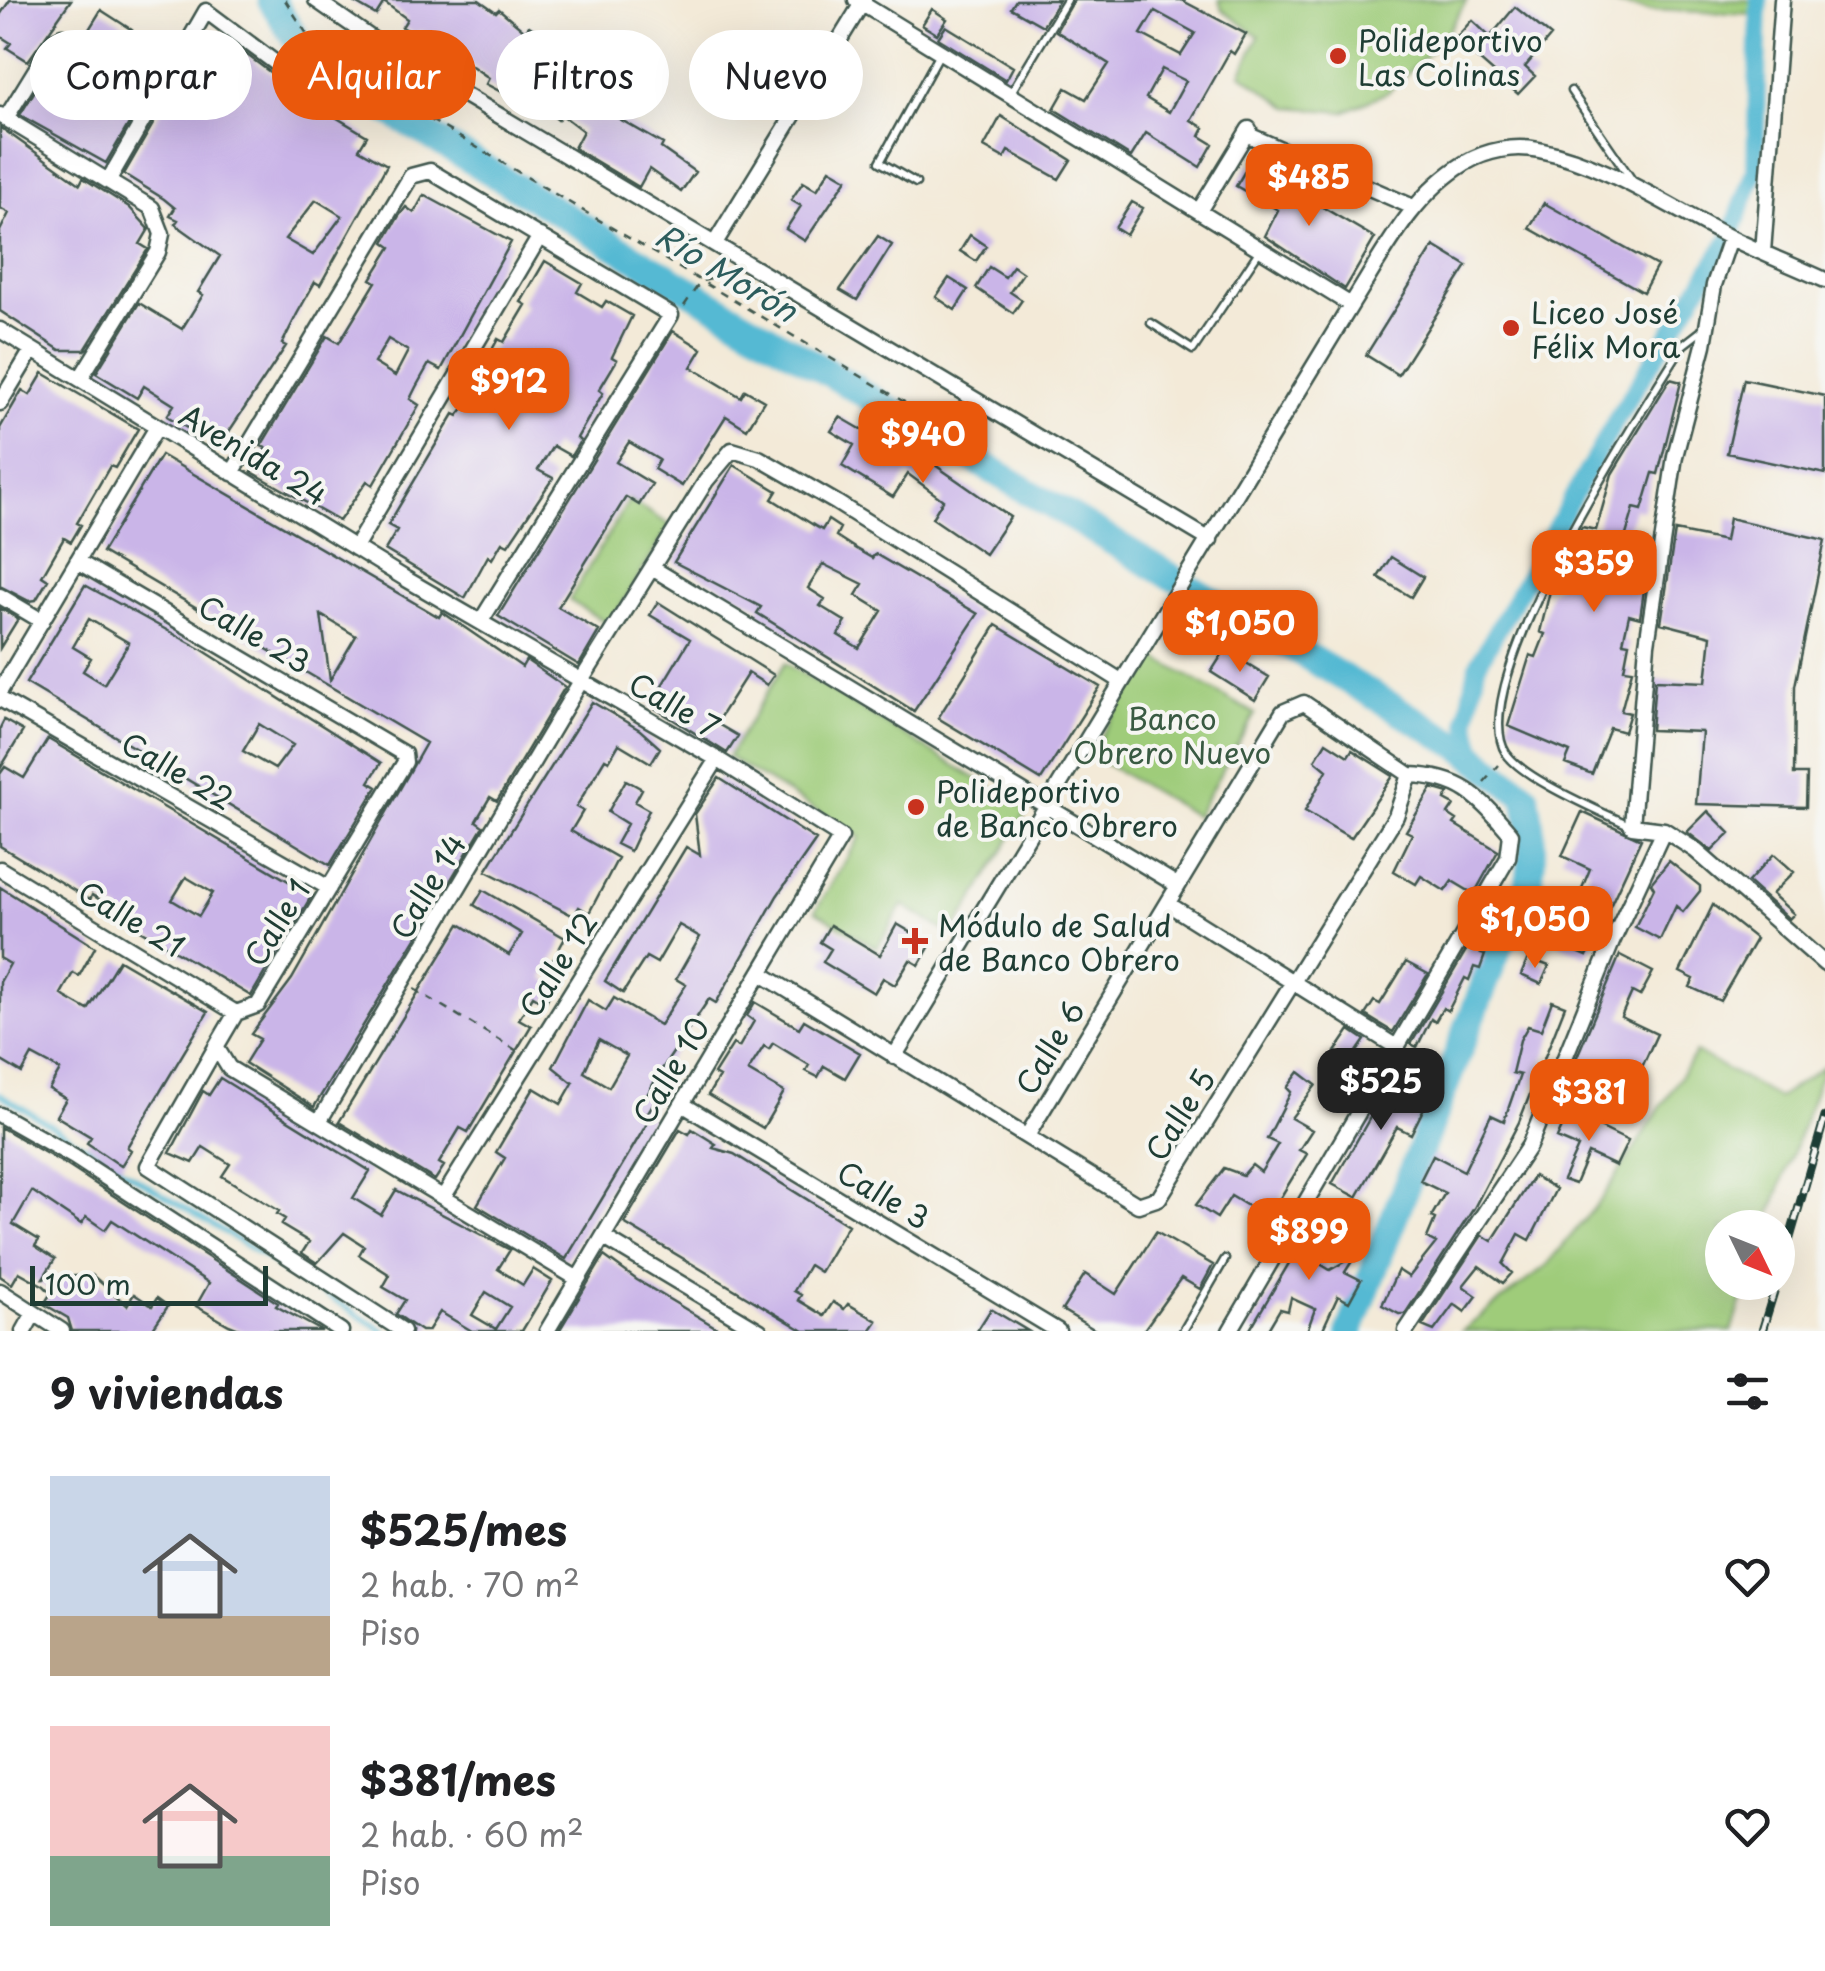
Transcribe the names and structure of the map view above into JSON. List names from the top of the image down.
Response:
{
  "streets": {
    "street": [
      "Avenida 24",
      "Calle 23",
      "Calle 7",
      "Calle 22",
      "Calle 14",
      "Calle 21",
      "Calle 1",
      "Calle 12",
      "Calle 6",
      "Calle 10",
      "Calle 5",
      "Calle 3"
    ]
  },
  "crossings": [
    ["Avenida 24", "Calle 7"],
    ["Calle 23", "Calle 1"],
    ["Calle 7", "Calle 14"],
    ["Calle 7", "Calle 12"],
    ["Calle 7", "Calle 10"],
    ["Calle 22", "Calle 1"],
    ["Calle 21", "Calle 1"],
    ["Calle 6", "Calle 5"],
    ["Calle 10", "Calle 5"],
    ["Calle 10", "Calle 3"]
  ],
  "water": ["Río Morón"],
  "parks": ["Banco Obrero Nuevo"],
  "places": {
    "other": ["Polideportivo Las Colinas", "Liceo José Félix Mora", "Polideportivo de Banco Obrero"],
    "health": ["Módulo de Salud de Banco Obrero"]
  },
  "scale_bar": "100 m",
  "north": "bottom right",
  "page": {
    "chip": [
      "Comprar",
      "Alquilar",
      "Filtros",
      "Nuevo"
    ],
    "price": [
      "$485",
      "$912",
      "$940",
      "$359",
      "$1,050",
      "$1,050",
      "$525",
      "$381",
      "$899"
    ],
    "scale": "100 m",
    "heading": "9 viviendas",
    "list": [
      {
        "name": "$525/mes",
        "note": "2 hab. · 70 m² · Piso"
      },
      {
        "name": "$381/mes",
        "note": "2 hab. · 60 m² · Piso"
      }
    ]
  }
}
